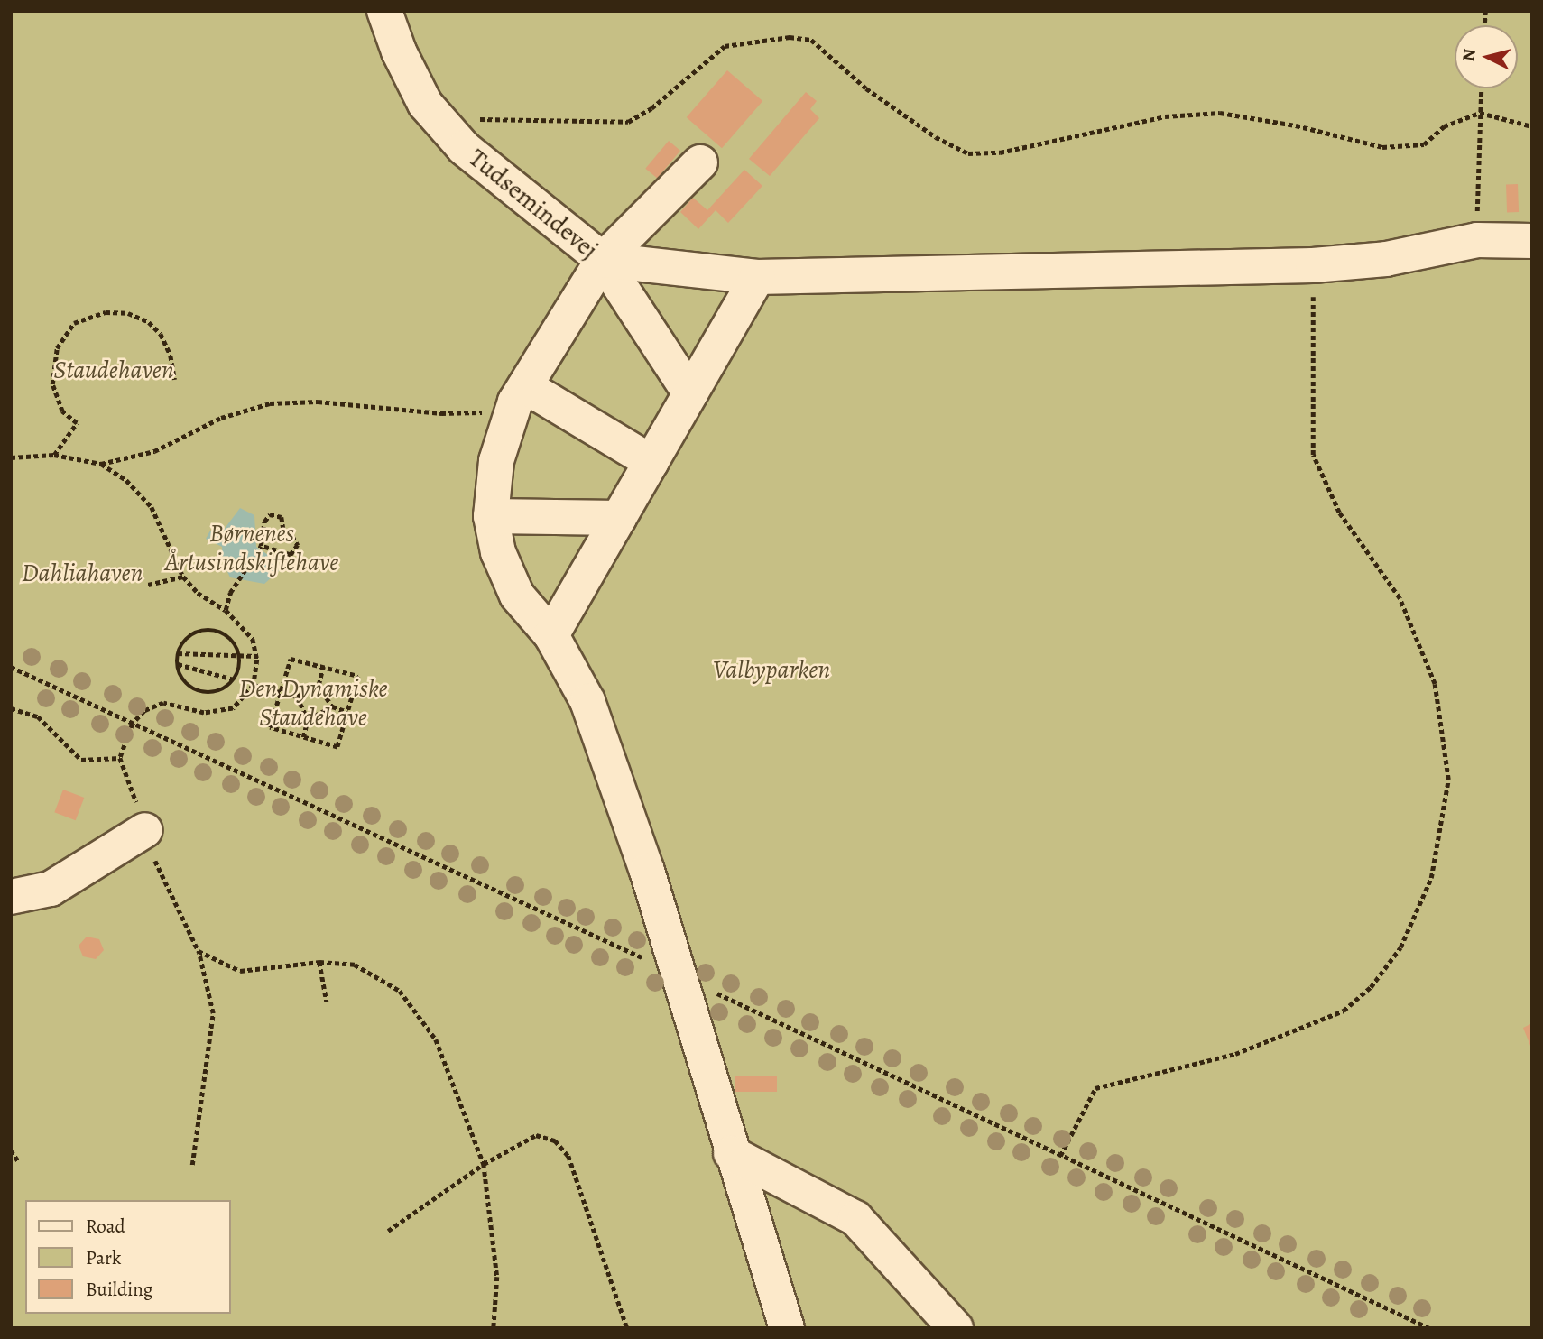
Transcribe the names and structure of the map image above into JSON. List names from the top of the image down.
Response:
{
  "streets": {
    "lane": ["Tudsemindevej"]
  },
  "parks": [
    "Staudehaven",
    "Børnenes Årtusindskiftehave",
    "Dahliahaven",
    "Valbyparken",
    "Den Dynamiske Staudehave"
  ],
  "legend": ["Road", "Park", "Building"],
  "north": "left"
}
